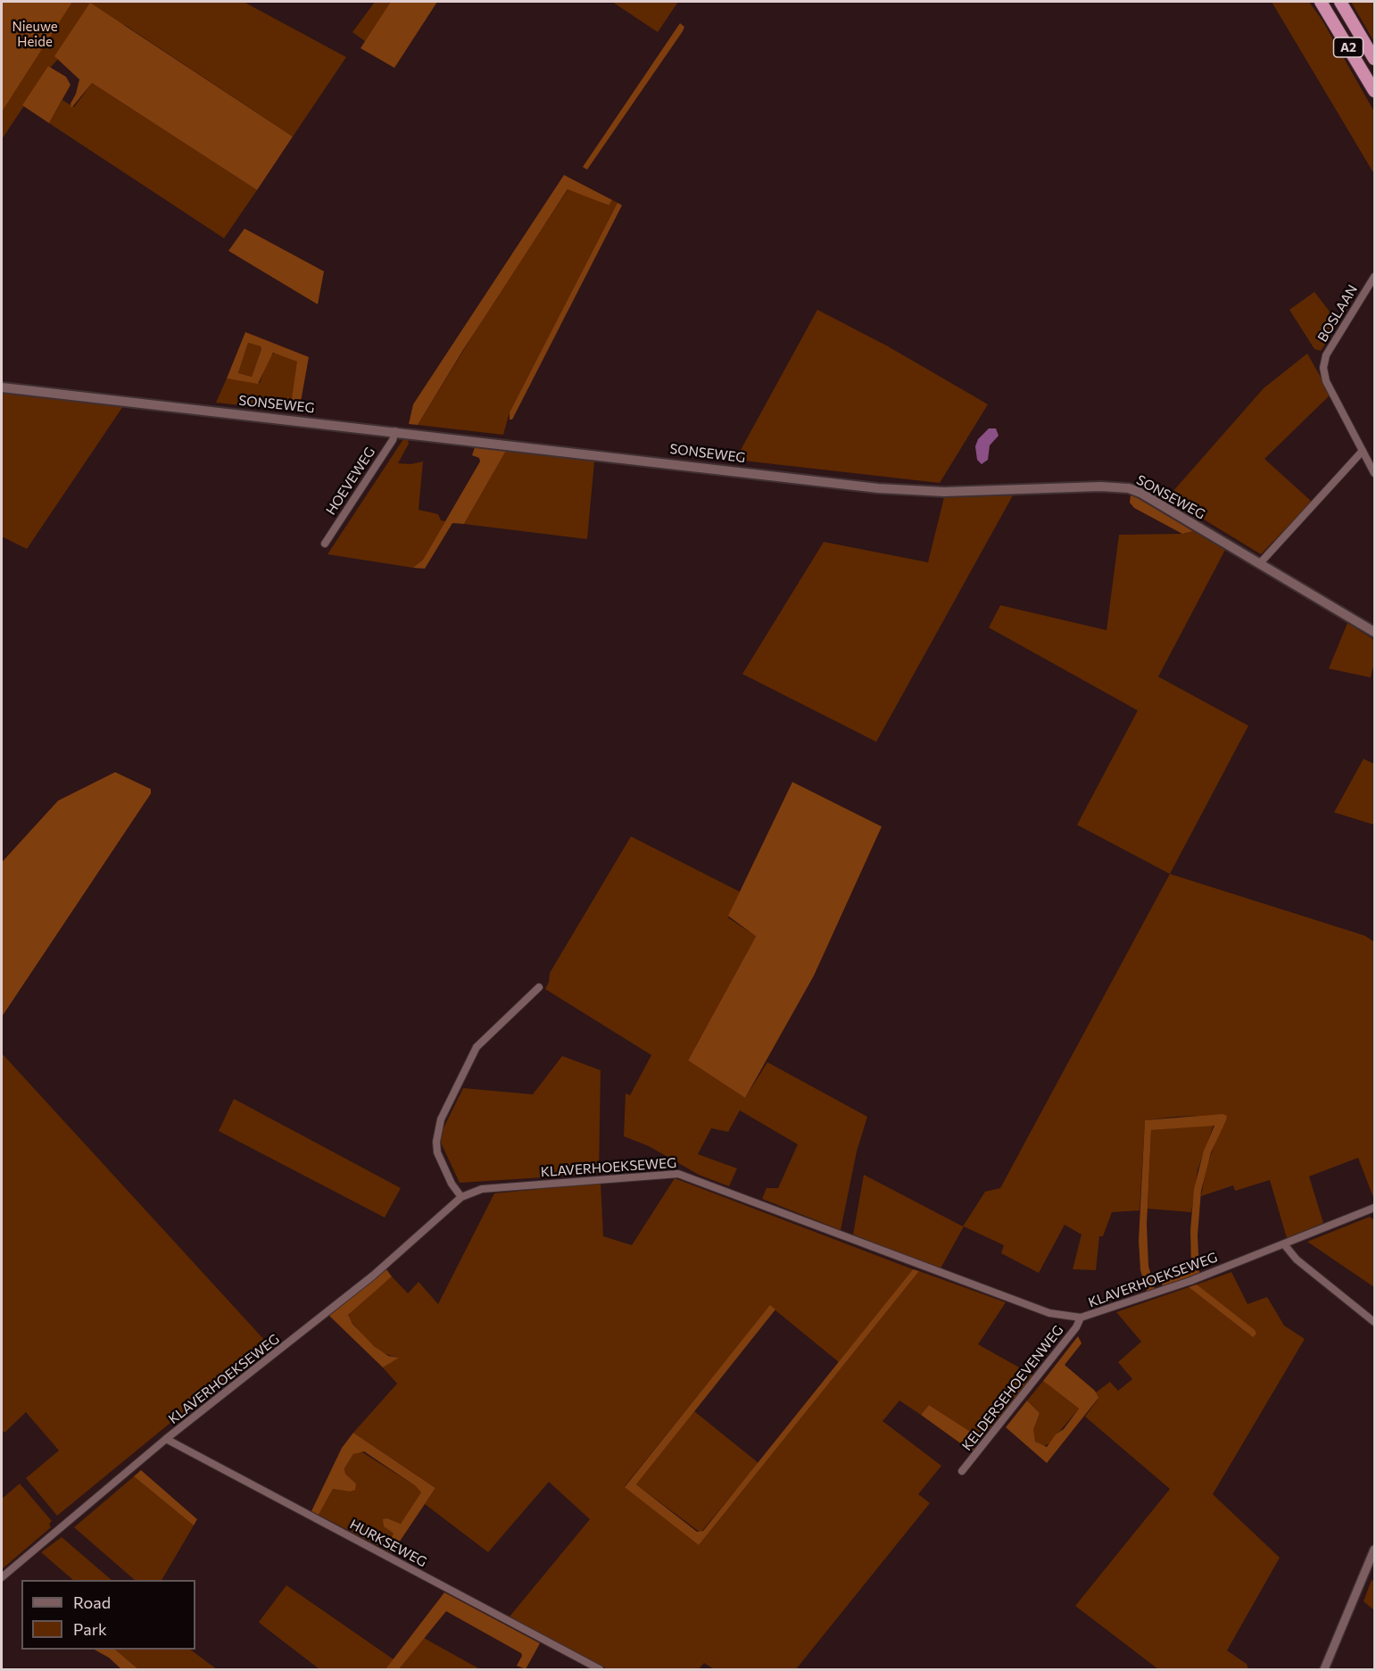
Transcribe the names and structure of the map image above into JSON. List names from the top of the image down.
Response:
{
  "streets": {
    "highway": ["A2"],
    "main road": ["SONSEWEG"],
    "street": [
      "BOSLAAN",
      "HOEVEWEG",
      "KLAVERHOEKSEWEG",
      "KELDERSEHOEVENWEG",
      "HURKSEWEG"
    ]
  },
  "crossings": [
    ["SONSEWEG", "HOEVEWEG"],
    ["KLAVERHOEKSEWEG", "KELDERSEHOEVENWEG"],
    ["KLAVERHOEKSEWEG", "HURKSEWEG"]
  ],
  "parks": ["Nieuwe Heide"],
  "legend": ["Road", "Park"]
}
